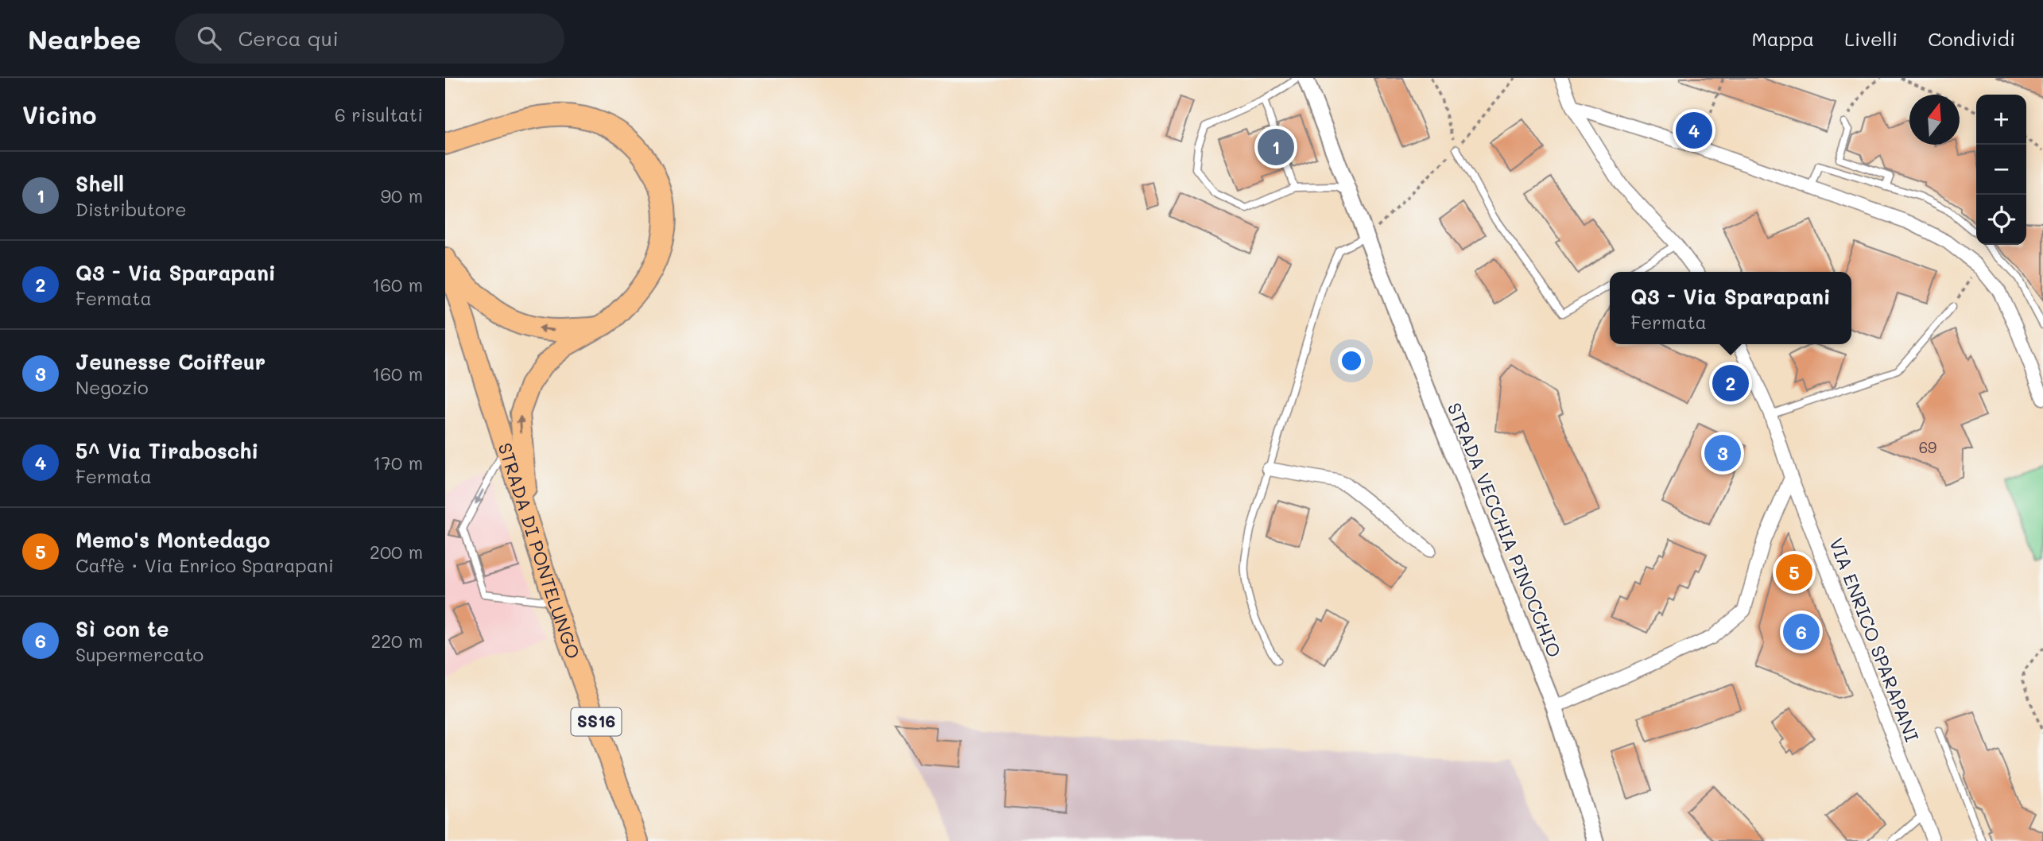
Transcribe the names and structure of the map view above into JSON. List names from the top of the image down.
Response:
{
  "streets": {
    "main road": ["STRADA DI PONTELUNGO", "SS16"],
    "street": ["STRADA VECCHIA PINOCCHIO", "VIA ENRICO SPARAPANI"]
  },
  "house_numbers": ["69"],
  "north": "top",
  "page": {
    "header": "Nearbee",
    "search": "Cerca qui",
    "nav": ["Mappa", "Livelli", "Condividi"],
    "heading": ["Vicino", "6 risultati"],
    "map_buttons": ["+", "−"],
    "pins": [
      "4",
      "1",
      "2",
      "3",
      "5",
      "6"
    ],
    "list": [
      {
        "mark": "1",
        "name": "Shell",
        "note": "Distributore",
        "value": "90 m"
      },
      {
        "mark": "2",
        "name": "Q3 - Via Sparapani",
        "note": "Fermata",
        "value": "160 m"
      },
      {
        "mark": "3",
        "name": "Jeunesse Coiffeur",
        "note": "Negozio",
        "value": "160 m"
      },
      {
        "mark": "4",
        "name": "5^ Via Tiraboschi",
        "note": "Fermata",
        "value": "170 m"
      },
      {
        "mark": "5",
        "name": "Memo's Montedago",
        "note": "Caffè · Via Enrico Sparapani",
        "value": "200 m"
      },
      {
        "mark": "6",
        "name": "Sì con te",
        "note": "Supermercato",
        "value": "220 m"
      }
    ],
    "popup": ["Q3 - Via Sparapani", "Fermata"]
  }
}
